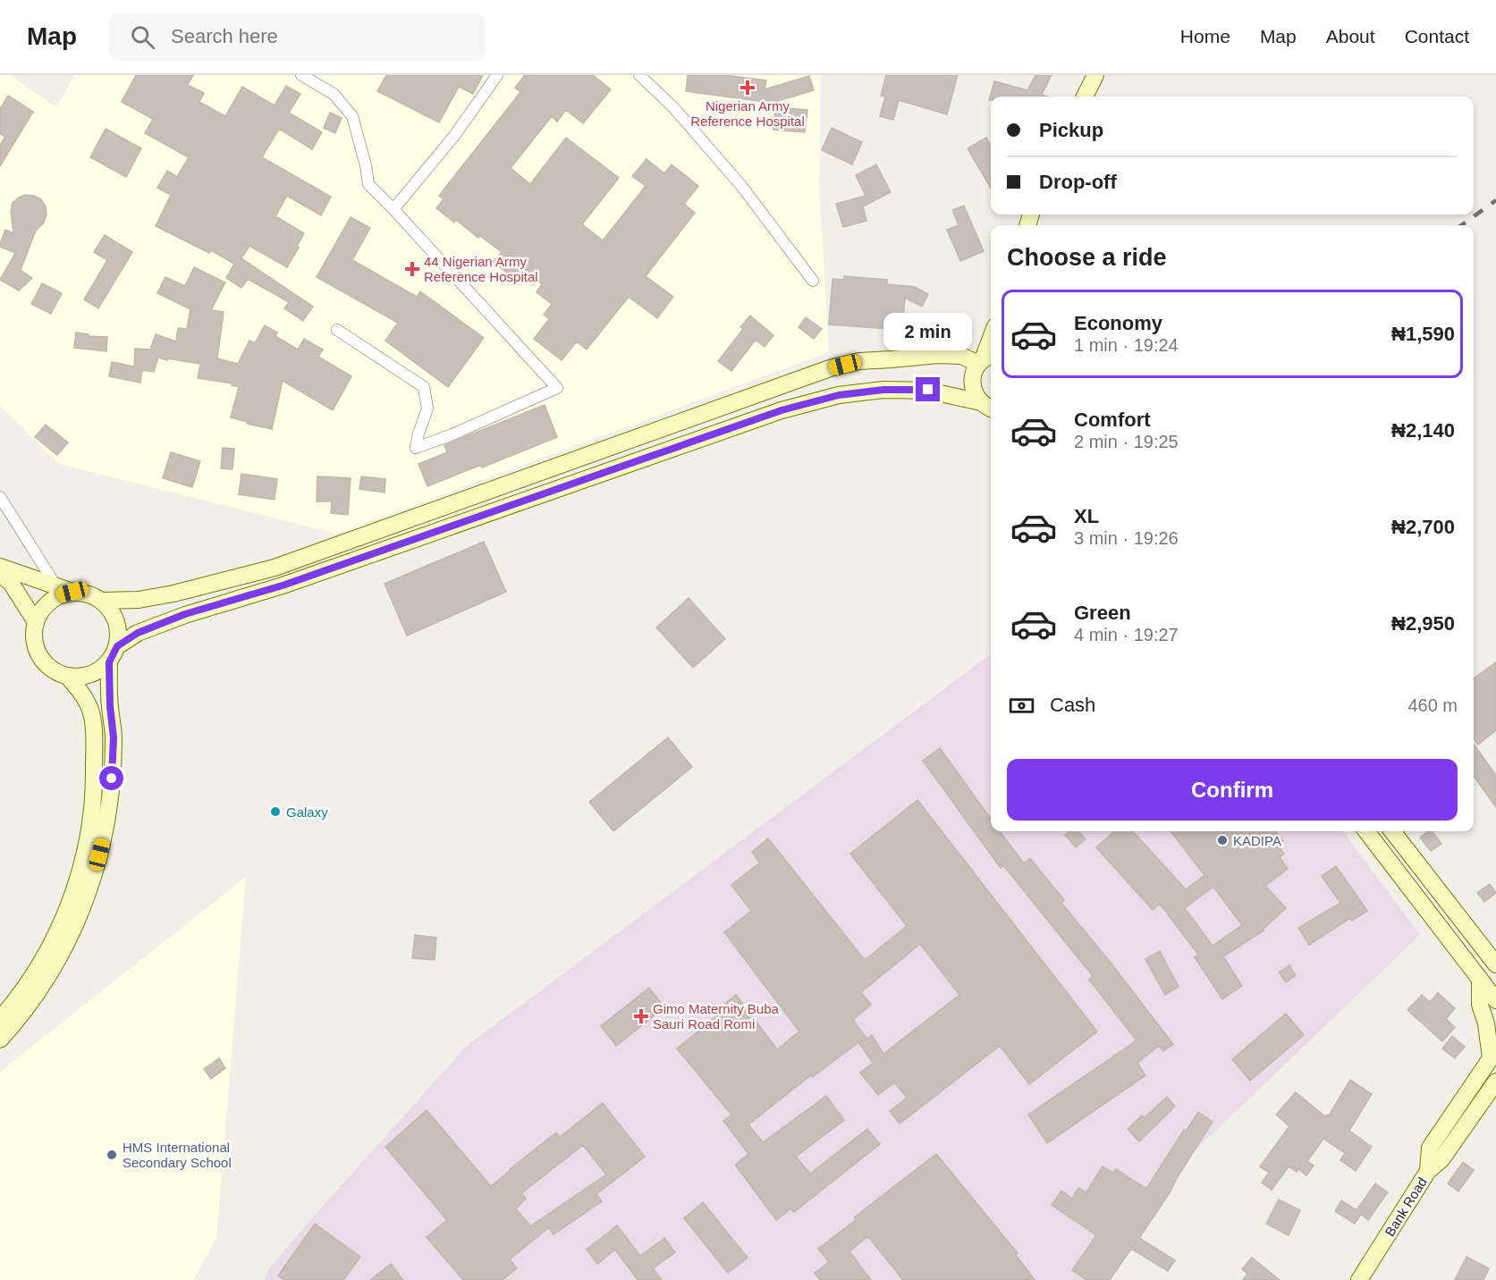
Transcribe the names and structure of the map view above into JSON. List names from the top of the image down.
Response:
{
  "streets": {
    "street": ["Bank Road"]
  },
  "places": {
    "health": ["Nigerian Army Reference Hospital", "44 Nigerian Army Reference Hospital", "Gimo Maternity Buba Sauri Road Romi"],
    "other": ["Galaxy", "KADIPA", "HMS International Secondary School"]
  },
  "page": {
    "header": "Map",
    "search": "Search here",
    "nav": [
      "Home",
      "Map",
      "About",
      "Contact"
    ],
    "banner": ["Pickup", "Drop-off"],
    "heading": "Choose a ride",
    "list": [
      {
        "name": "Economy",
        "note": "1 min · 19:24",
        "value": "₦1,590"
      },
      {
        "name": "Comfort",
        "note": "2 min · 19:25",
        "value": "₦2,140"
      },
      {
        "name": "XL",
        "note": "3 min · 19:26",
        "value": "₦2,700"
      },
      {
        "name": "Green",
        "note": "4 min · 19:27",
        "value": "₦2,950"
      }
    ],
    "bubble": "2 min",
    "pay": ["Cash", "460 m"],
    "buttons": "Confirm"
  }
}
